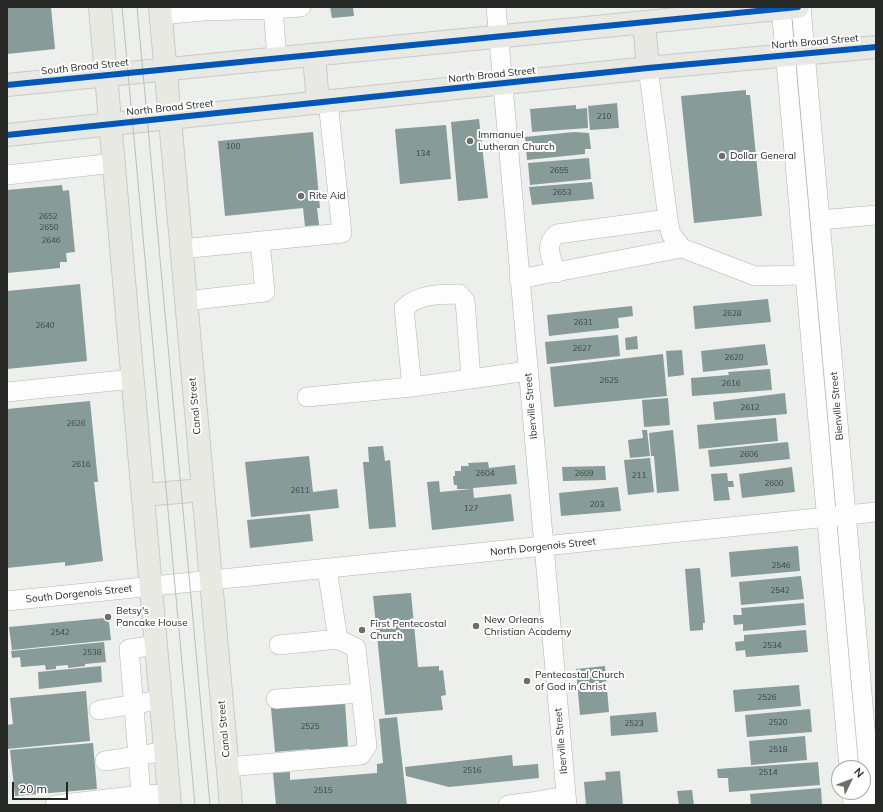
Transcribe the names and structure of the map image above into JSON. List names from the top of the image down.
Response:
{
  "streets": {
    "main road": ["North Broad Street", "South Broad Street", "Canal Street"],
    "street": [
      "Iberville Street",
      "Bienville Street",
      "North Dorgenois Street",
      "South Dorgenois Street"
    ]
  },
  "crossings": [
    ["North Broad Street", "Canal Street"],
    ["North Broad Street", "Iberville Street"],
    ["North Broad Street", "Bienville Street"],
    ["South Broad Street", "Canal Street"],
    ["Canal Street", "North Dorgenois Street"],
    ["Canal Street", "South Dorgenois Street"],
    ["Iberville Street", "North Dorgenois Street"],
    ["Bienville Street", "North Dorgenois Street"],
    ["North Dorgenois Street", "South Dorgenois Street"]
  ],
  "places": [
    "Immanuel Lutheran Church",
    "Dollar General",
    "Rite Aid",
    "Betsy's Pancake House",
    "New Orleans Christian Academy",
    "First Pentecostal Church",
    "Pentecostal Church of God in Christ"
  ],
  "house_numbers": [
    "210",
    "100",
    "134",
    "2655",
    "2653",
    "2652",
    "2650",
    "2646",
    "2628",
    "2631",
    "2640",
    "2627",
    "2620",
    "2625",
    "2616",
    "2612",
    "2626",
    "2606",
    "2616",
    "2604",
    "2609",
    "211",
    "2600",
    "2611",
    "203",
    "127",
    "2546",
    "2542",
    "2542",
    "2534",
    "2538",
    "2526",
    "2520",
    "2523",
    "2525",
    "2518",
    "2516",
    "2514",
    "2515"
  ],
  "scale_bar": "20 m",
  "north": "top right"
}
